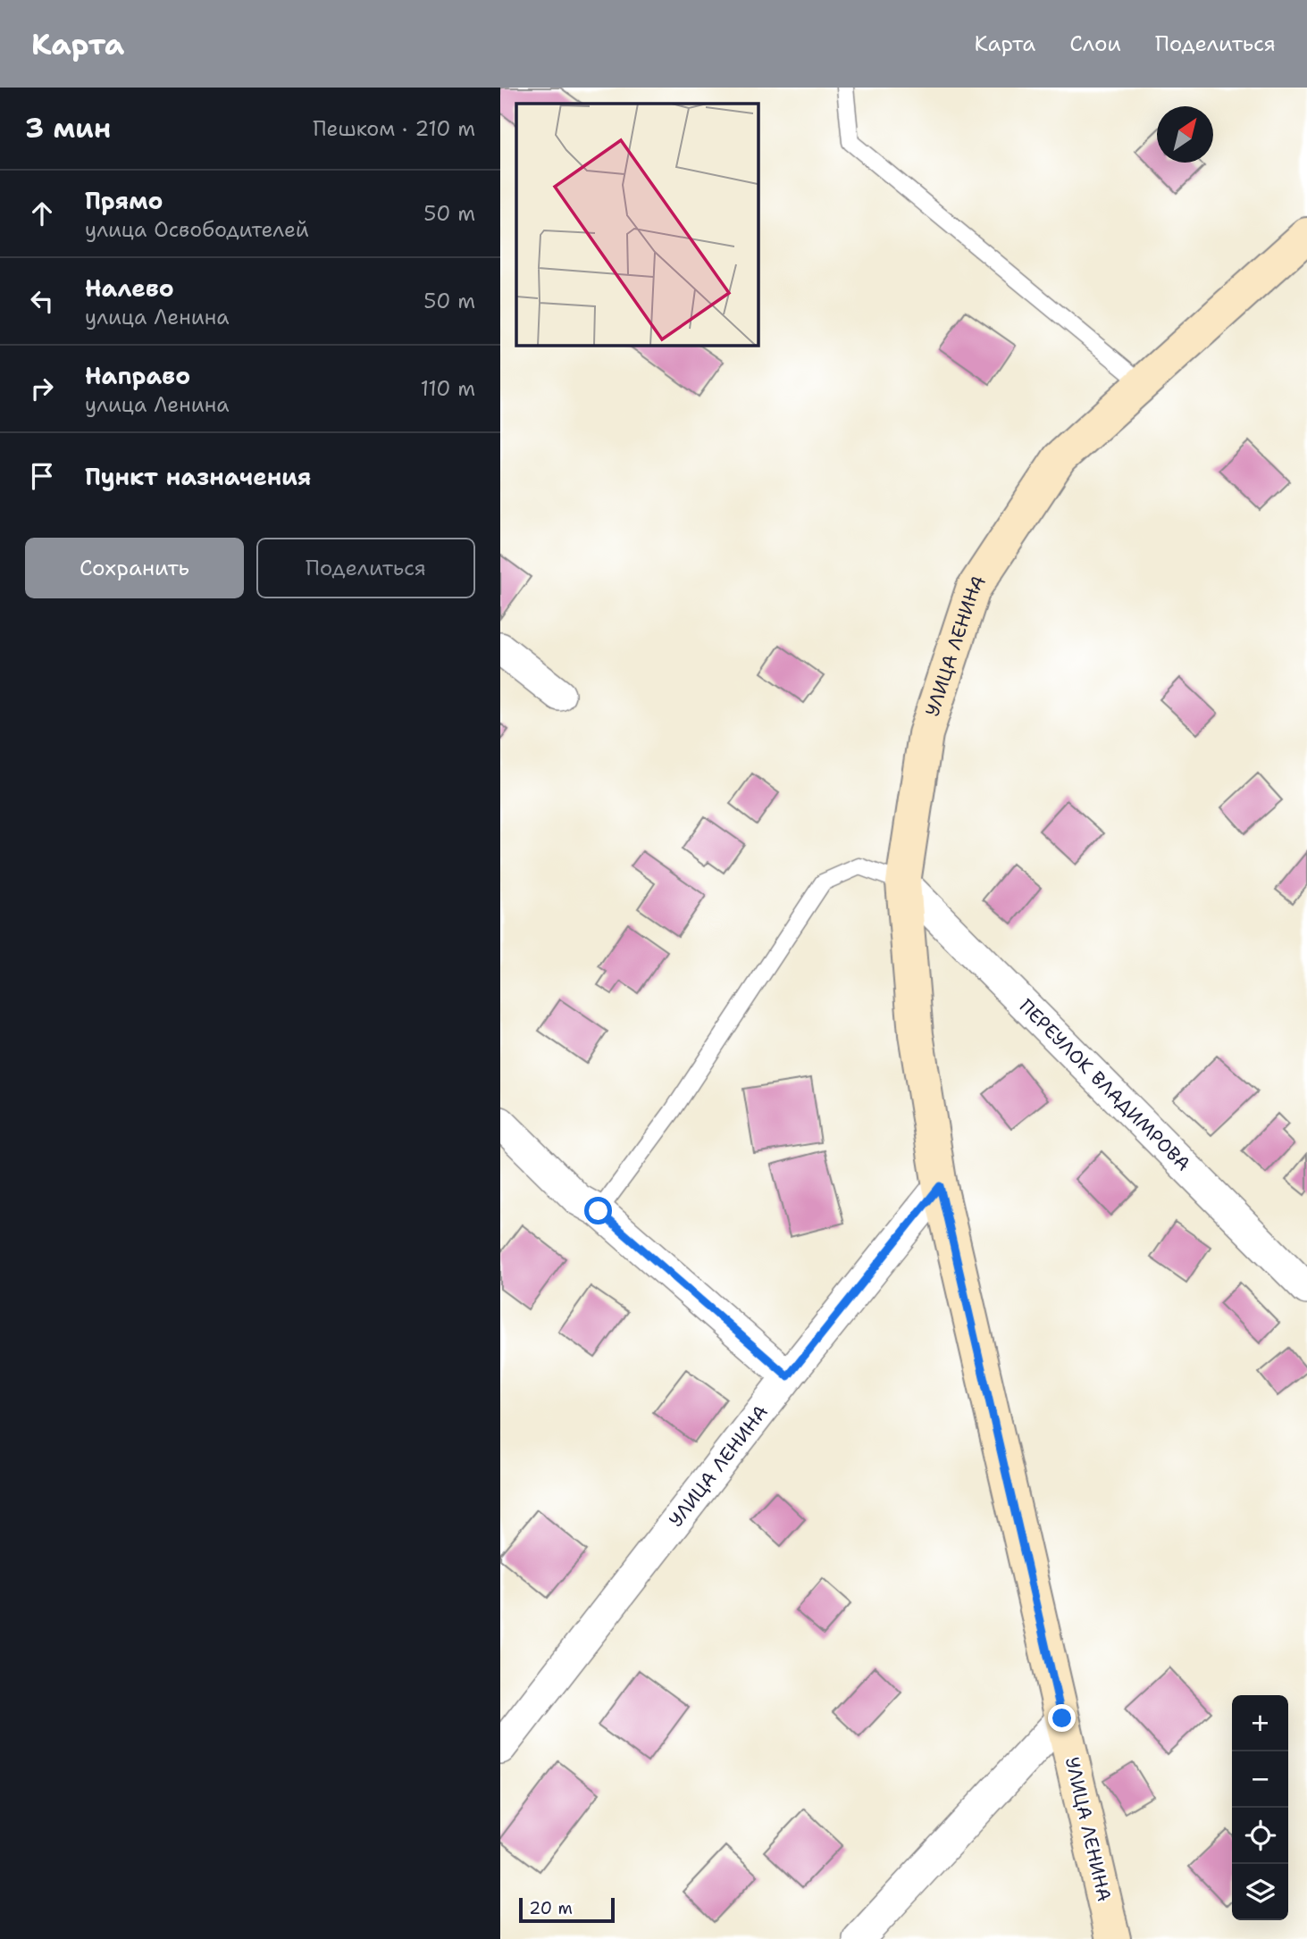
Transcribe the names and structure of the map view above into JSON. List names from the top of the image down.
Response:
{
  "streets": {
    "main road": ["УЛИЦА ЛЕНИНА"],
    "street": ["ПЕРЕУЛОК ВЛАДИМРОВА"]
  },
  "crossings": [
    ["УЛИЦА ЛЕНИНА", "ПЕРЕУЛОК ВЛАДИМРОВА"]
  ],
  "scale_bar": "20 m",
  "north": "top right",
  "page": {
    "header": "Карта",
    "nav": ["Карта", "Слои", "Поделиться"],
    "heading": ["3 мин", "Пешком · 210 m"],
    "list": [
      ["Прямо", "улица Освободителей", "50 m"],
      ["Налево", "улица Ленина", "50 m"],
      ["Направо", "улица Ленина", "110 m"],
      "Пункт назначения"
    ],
    "buttons": ["Сохранить", "Поделиться"],
    "map_buttons": ["+", "−"],
    "scale": "20 m"
  }
}
